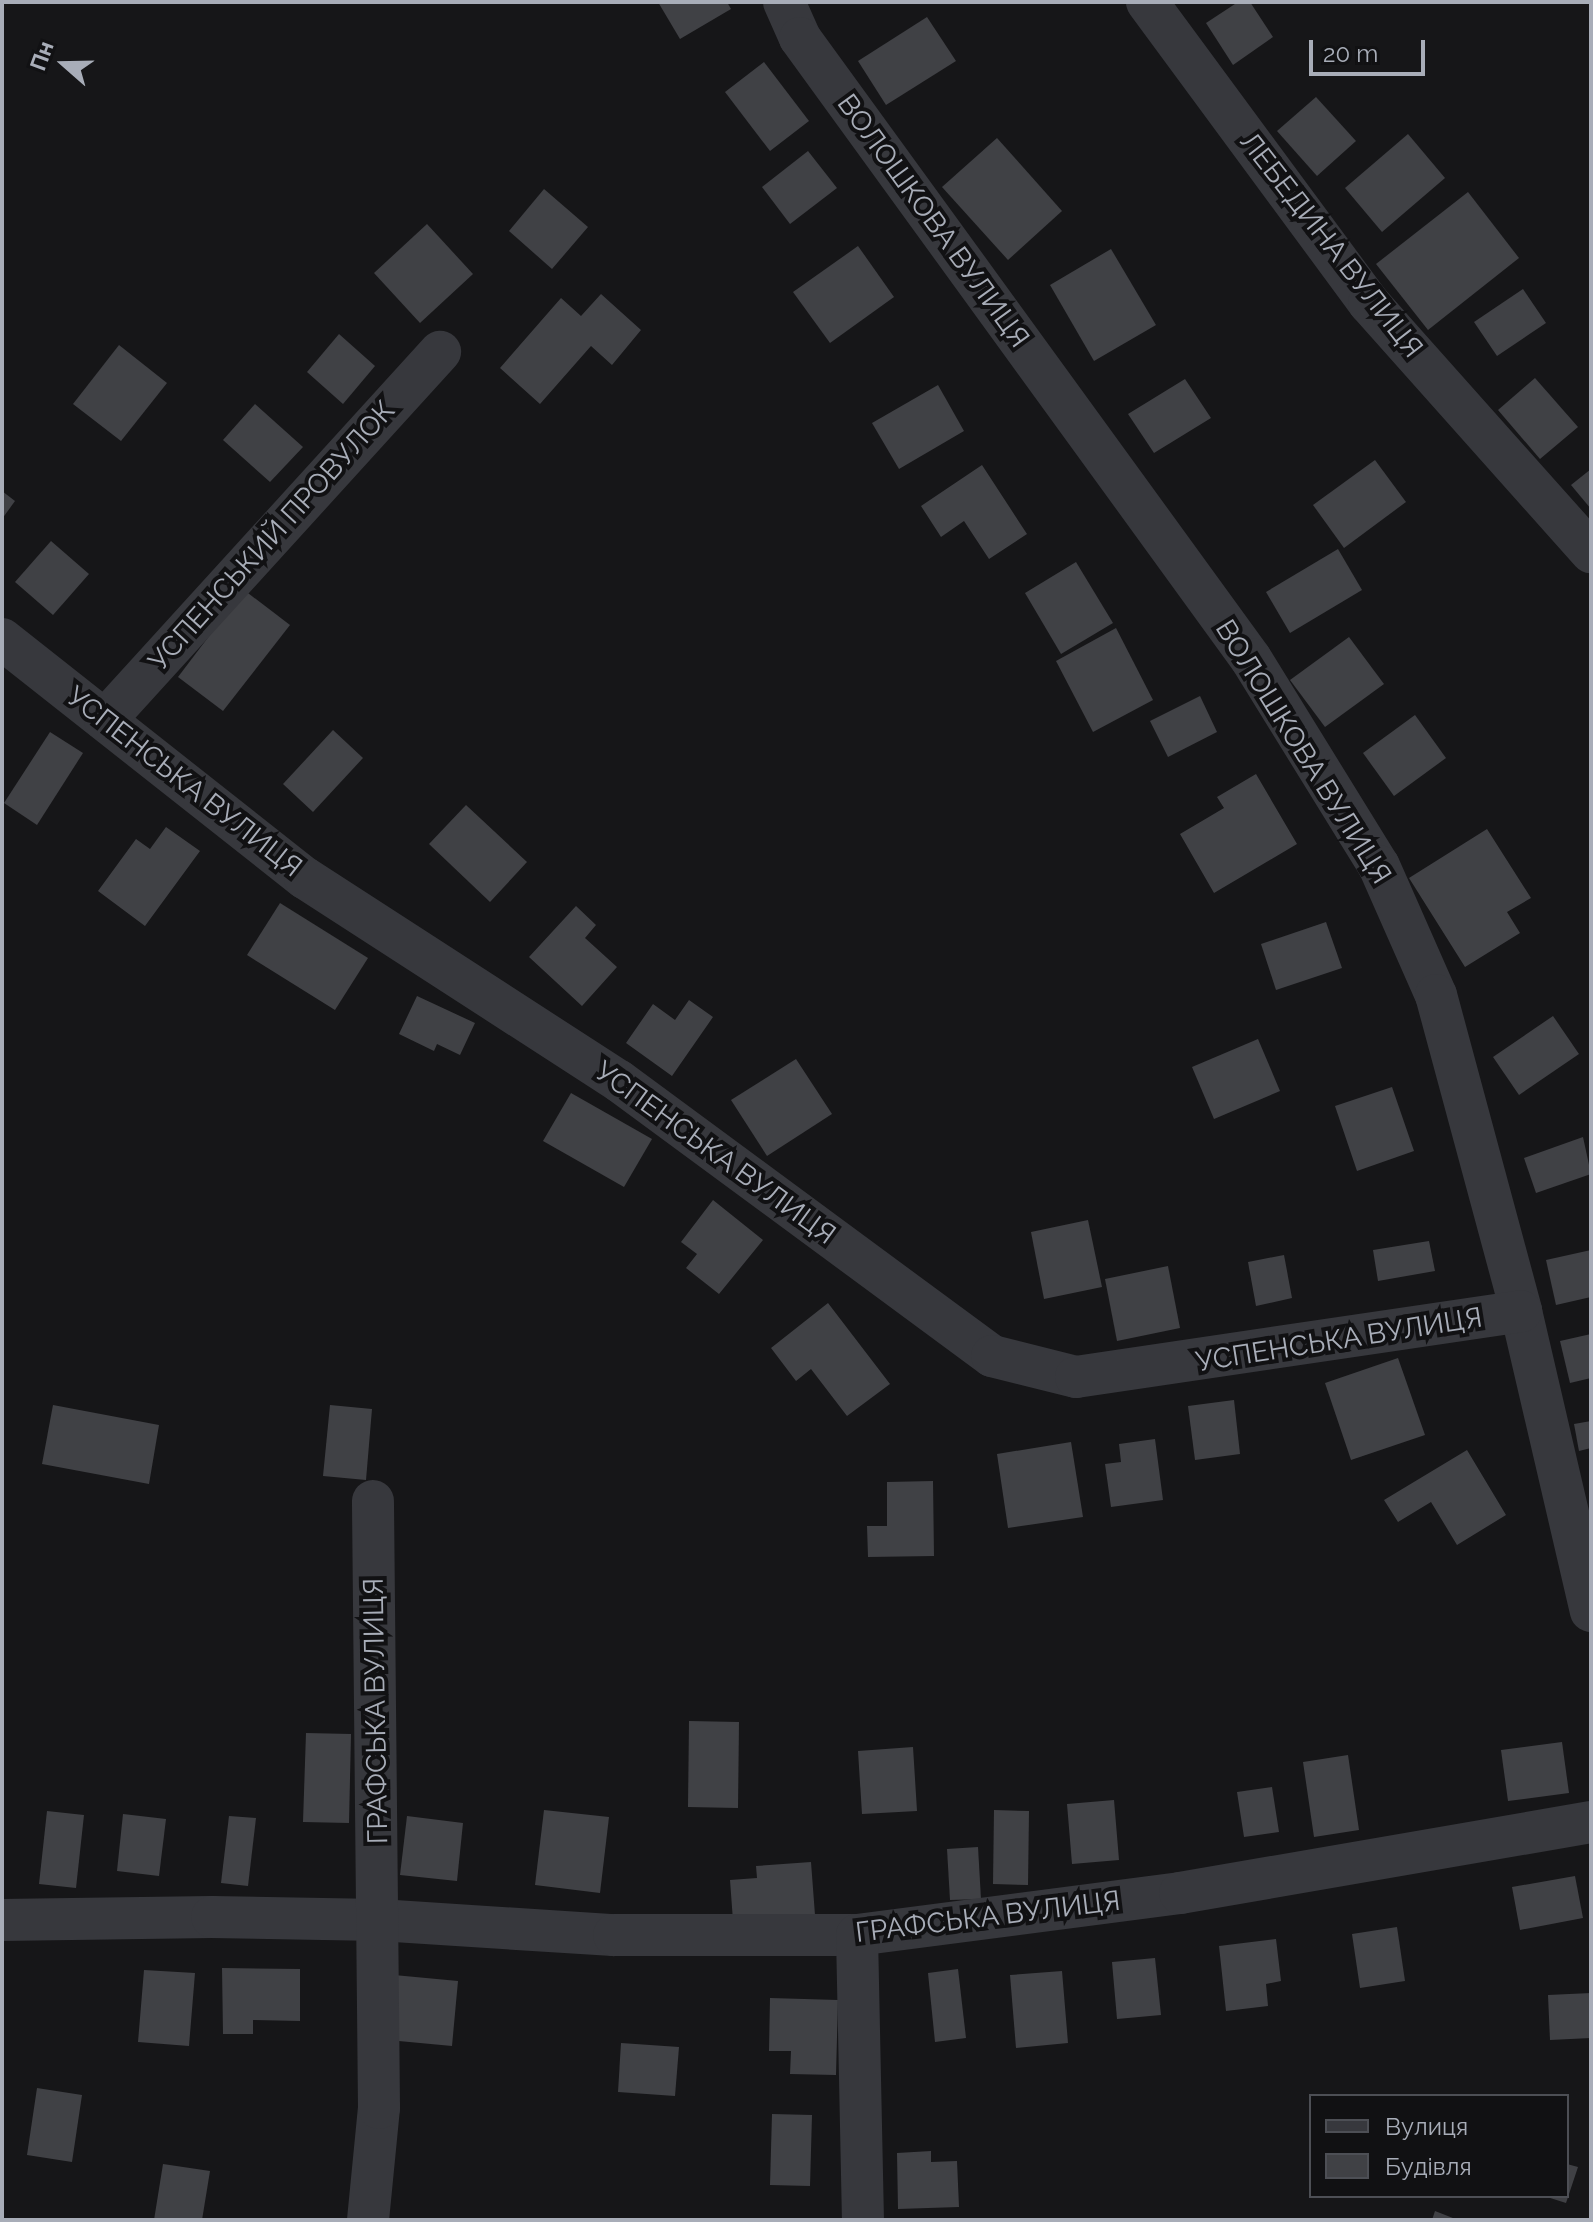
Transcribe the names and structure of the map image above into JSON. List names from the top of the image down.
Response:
{
  "streets": {
    "street": [
      "ВОЛОШКОВА ВУЛИЦЯ",
      "ЛЕБЕДИНА ВУЛИЦЯ",
      "УСПЕНСЬКИЙ ПРОВУЛОК",
      "УСПЕНСЬКА ВУЛИЦЯ",
      "ГРАФСЬКА ВУЛИЦЯ"
    ]
  },
  "crossings": [
    ["ВОЛОШКОВА ВУЛИЦЯ", "УСПЕНСЬКА ВУЛИЦЯ"],
    ["УСПЕНСЬКИЙ ПРОВУЛОК", "УСПЕНСЬКА ВУЛИЦЯ"]
  ],
  "legend": ["Вулиця", "Будівля"],
  "scale_bar": "20 m",
  "north": "left"
}
